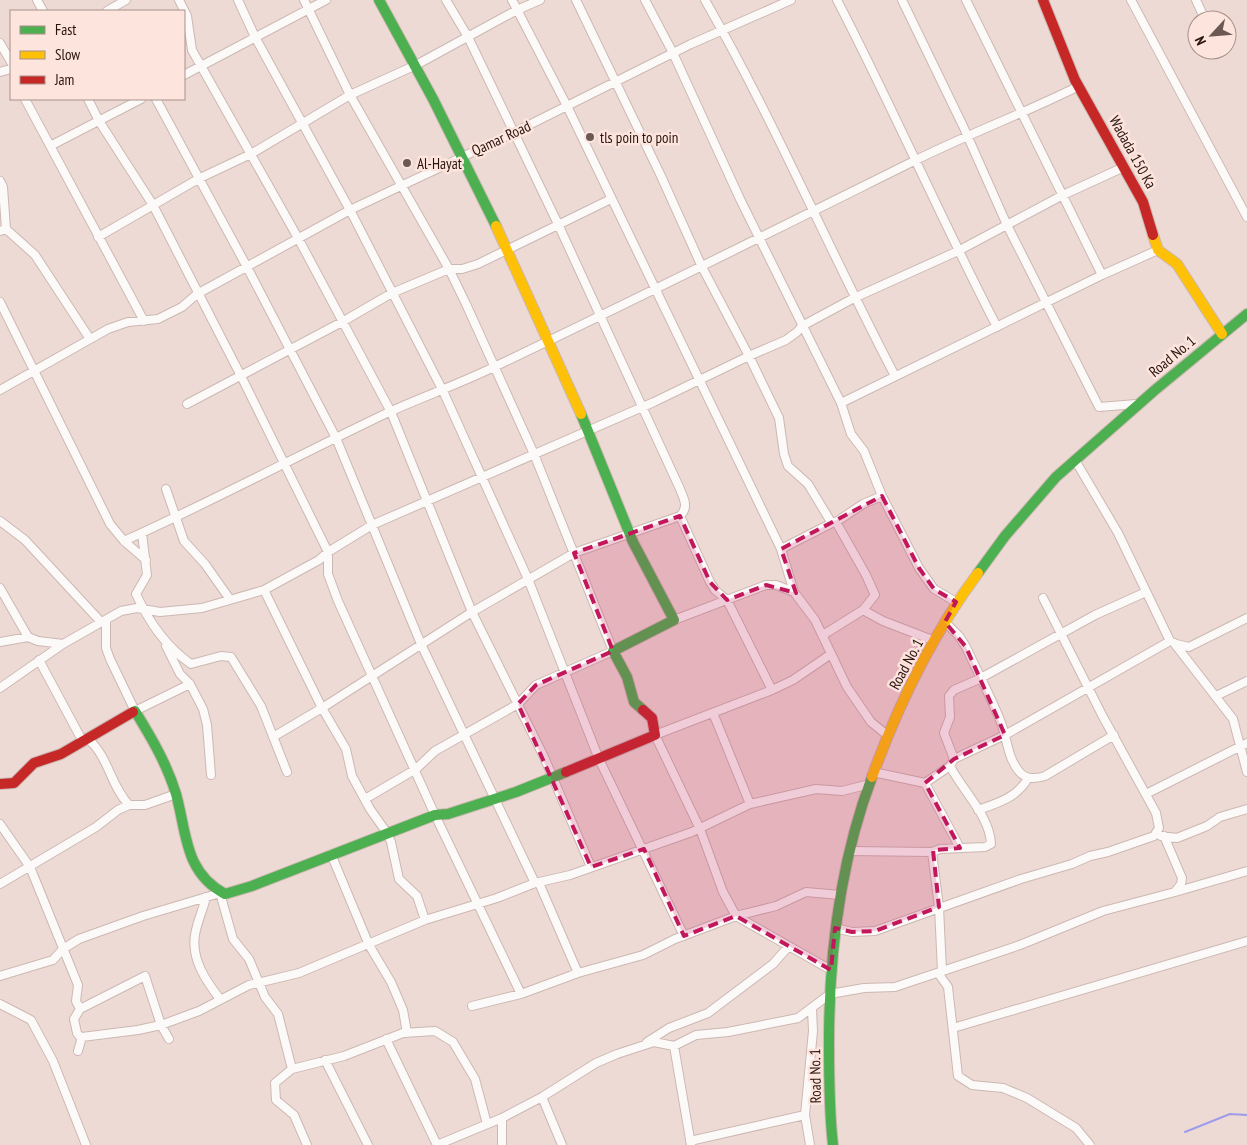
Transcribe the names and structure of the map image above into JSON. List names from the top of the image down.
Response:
{
  "streets": {
    "main road": ["Wadada 150 Ka", "Road No. 1"],
    "street": ["Qamar Road"]
  },
  "places": ["tls poin to poin", "Al-Hayat"],
  "legend": ["Fast", "Slow", "Jam"],
  "north": "bottom left"
}
